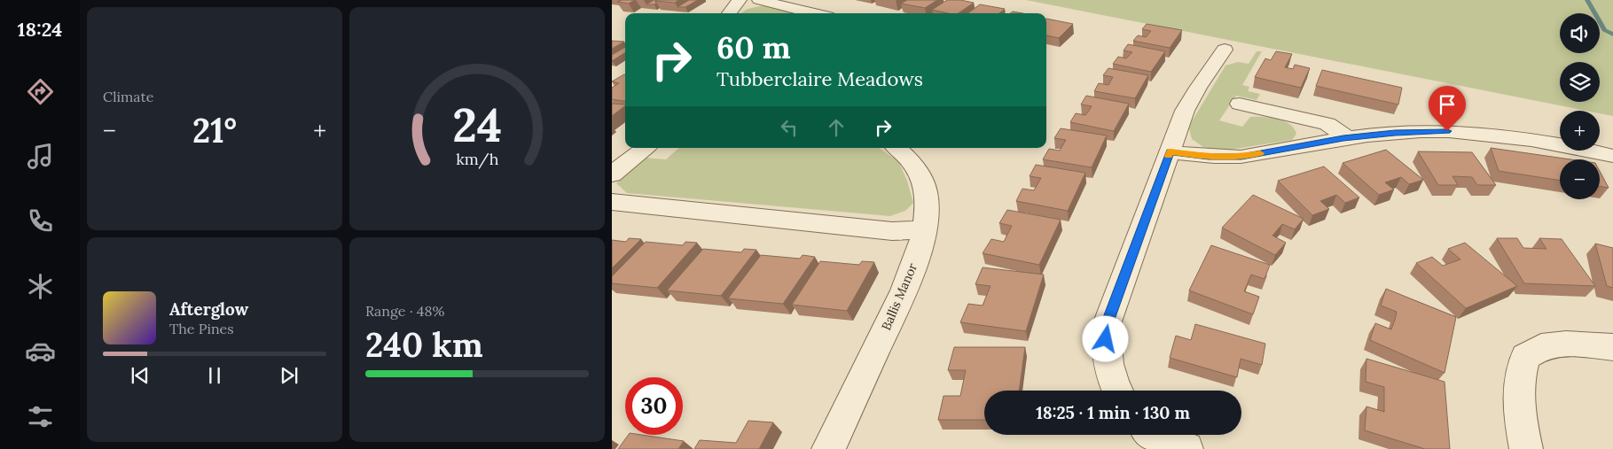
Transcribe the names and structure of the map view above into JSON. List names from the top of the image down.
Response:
{
  "streets": {
    "street": ["Ballis Manor"]
  },
  "page": {
    "tabs": "18:24",
    "tile": [
      "Climate",
      ["Range · 48%", "240 km"]
    ],
    "map_buttons": ["+", "−"],
    "turn": ["60 m", "Tubberclaire Meadows"],
    "heat": ["−", "21°", "+"],
    "song": ["Afterglow", "The Pines"],
    "limit": "30",
    "trip": "18:25 · 1 min · 130 m",
    "gauge": ["24", "km/h"]
  }
}
